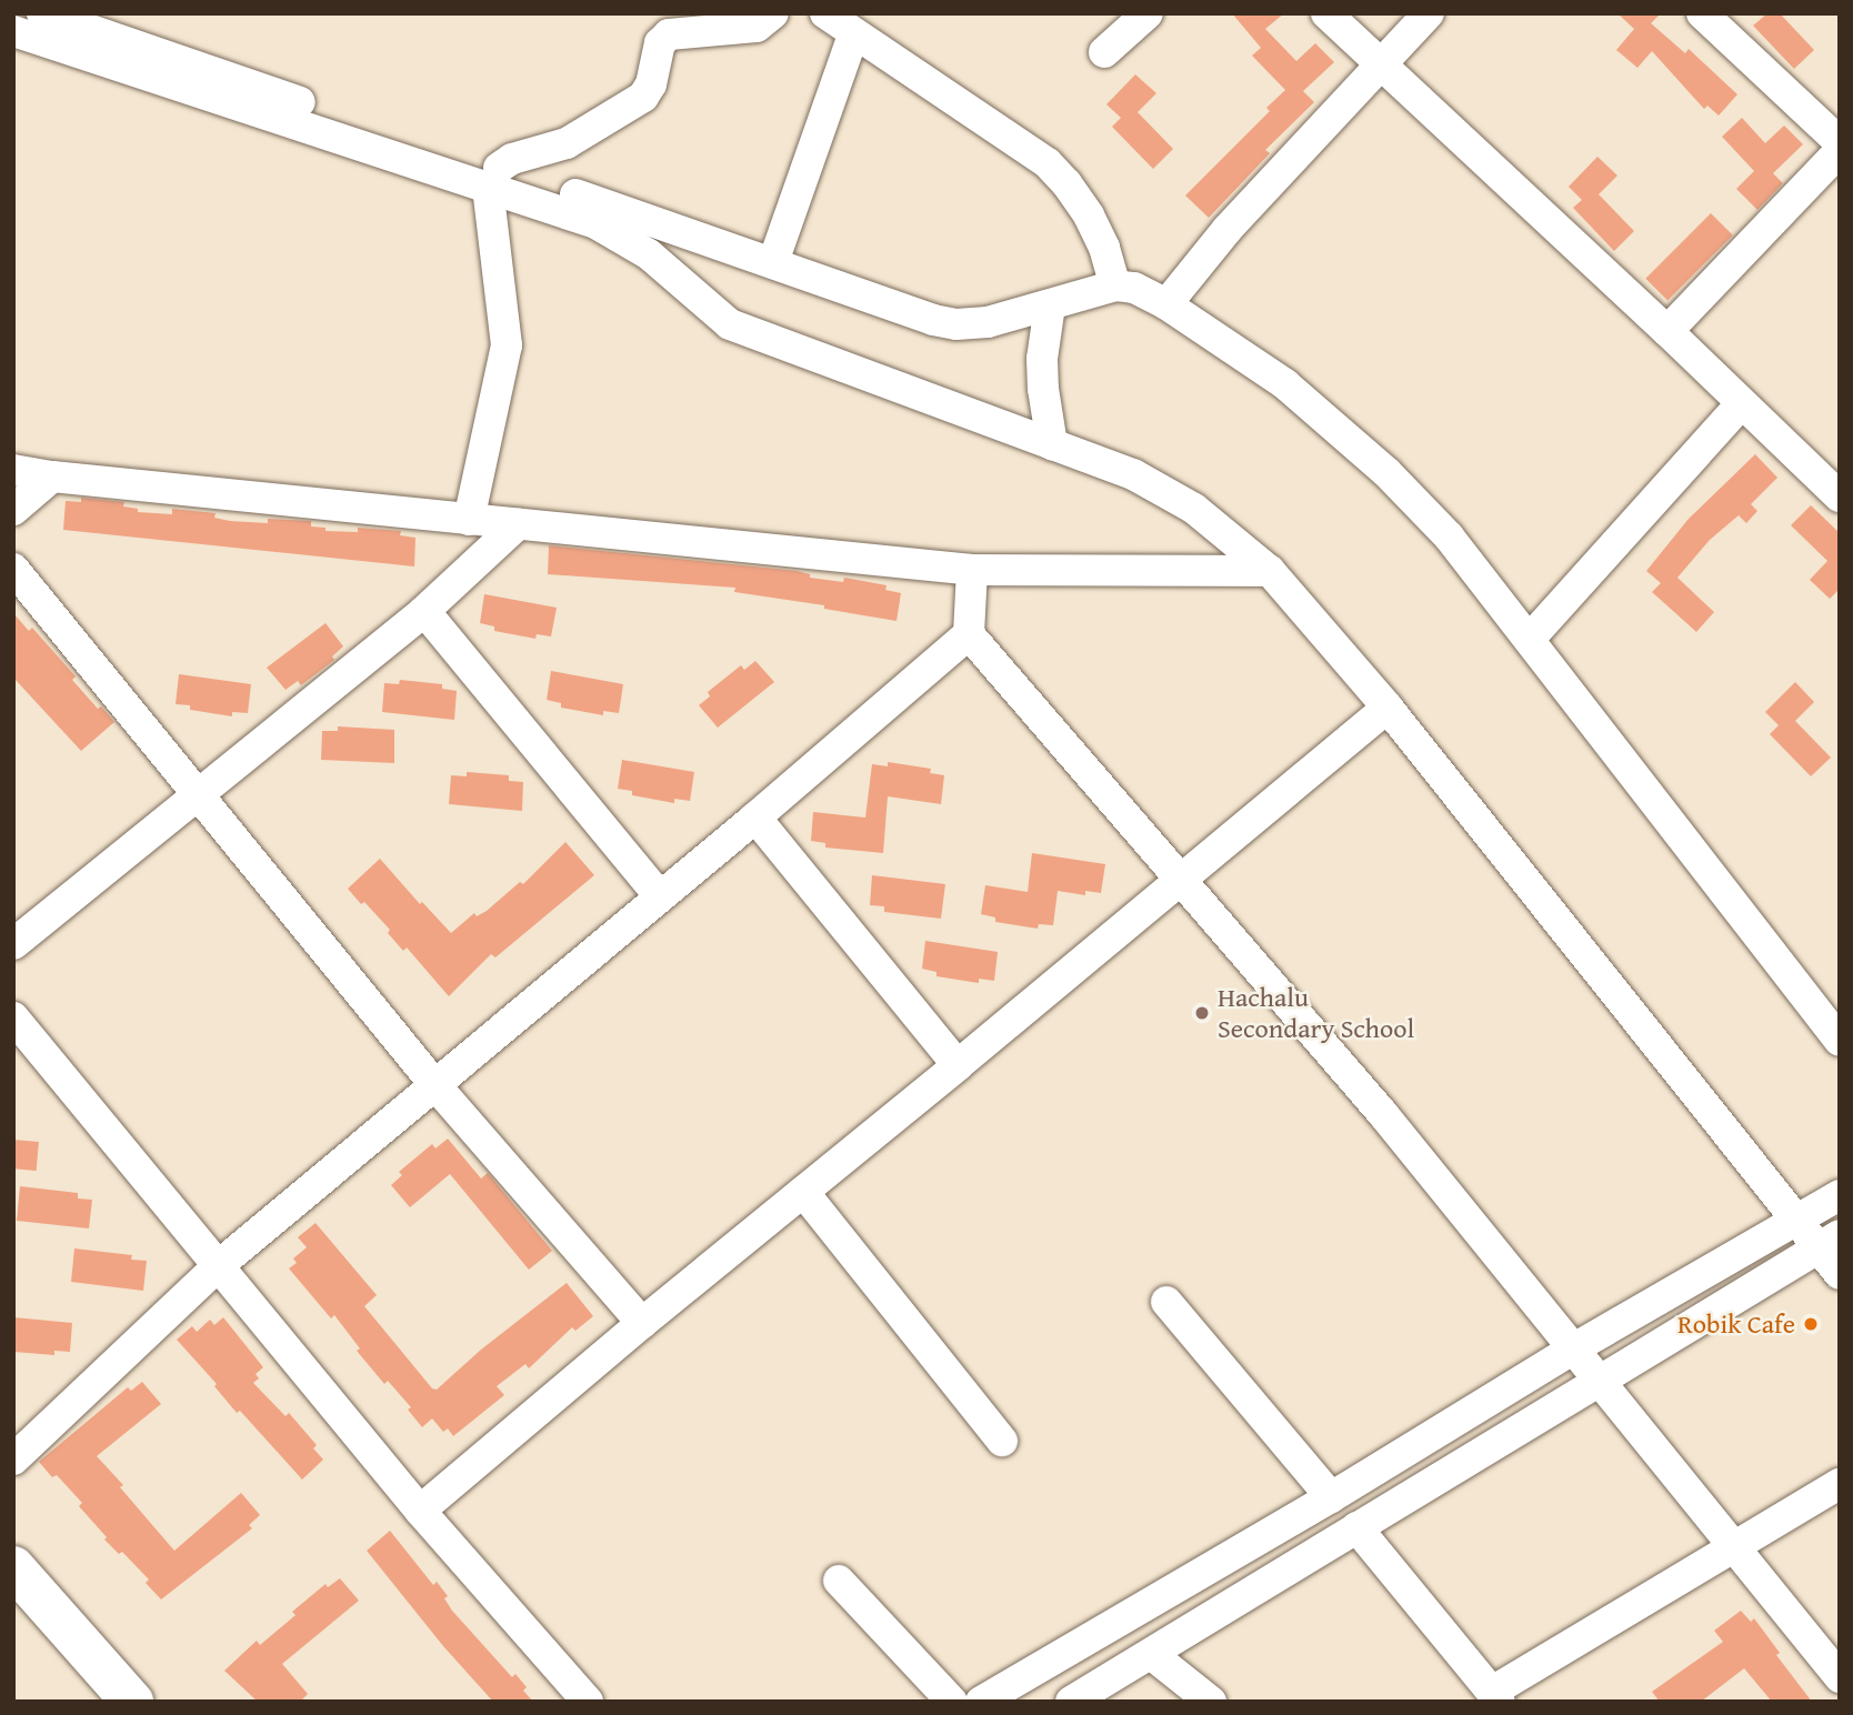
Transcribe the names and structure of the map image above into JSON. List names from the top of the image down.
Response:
{
  "places": ["Hachalu Secondary School", "Robik Cafe"]
}
